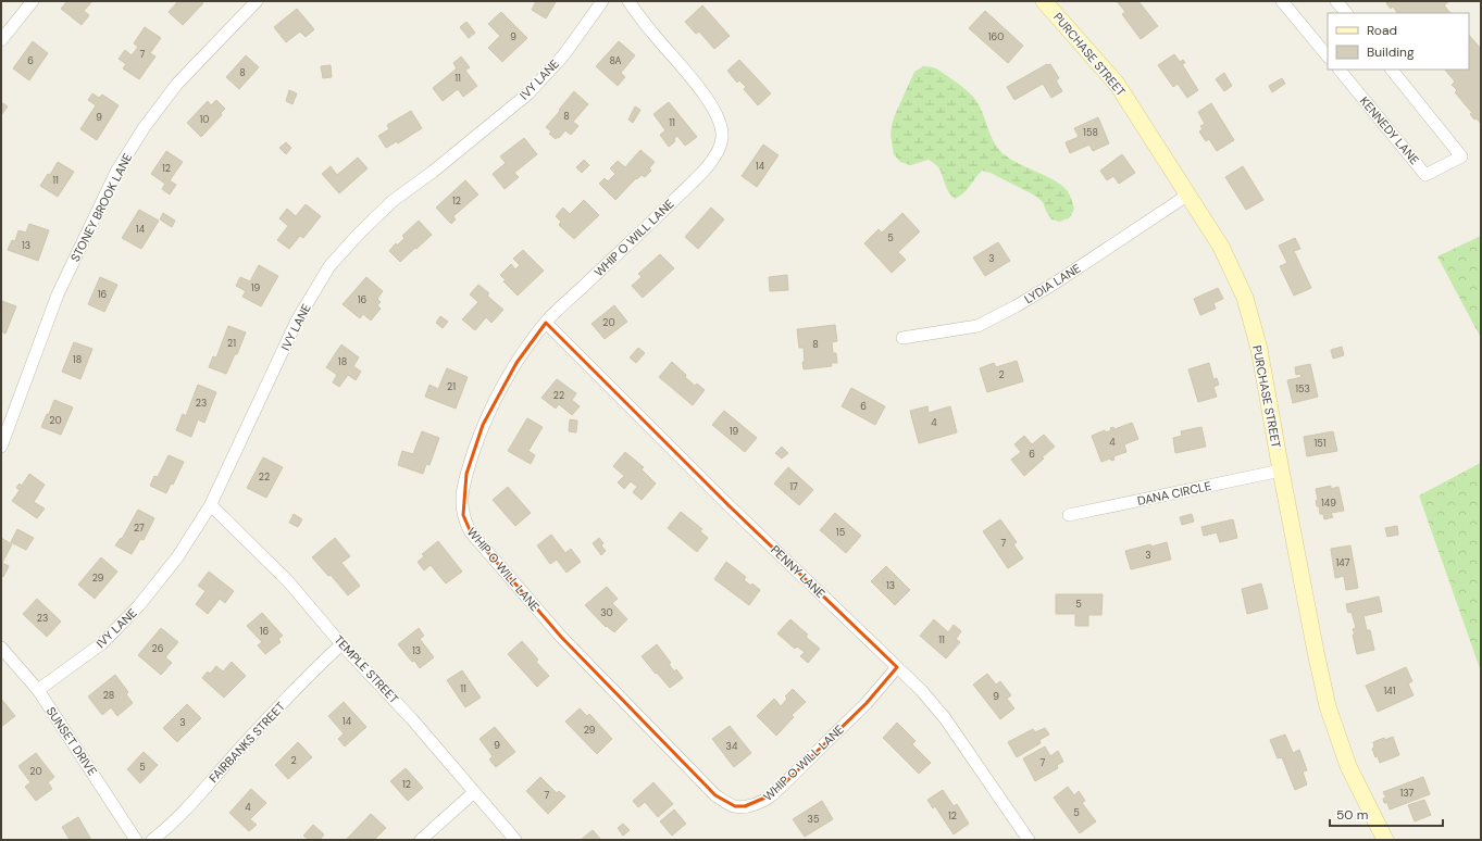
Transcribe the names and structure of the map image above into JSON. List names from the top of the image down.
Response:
{
  "streets": {
    "main road": ["PURCHASE STREET"],
    "street": [
      "IVY LANE",
      "KENNEDY LANE",
      "STONEY BROOK LANE",
      "WHIP O WILL LANE",
      "LYDIA LANE",
      "DANA CIRCLE",
      "PENNY LANE",
      "TEMPLE STREET",
      "SUNSET DRIVE",
      "FAIRBANKS STREET"
    ]
  },
  "crossings": [
    ["PURCHASE STREET", "LYDIA LANE"],
    ["PURCHASE STREET", "DANA CIRCLE"],
    ["IVY LANE", "TEMPLE STREET"],
    ["IVY LANE", "SUNSET DRIVE"],
    ["WHIP O WILL LANE", "PENNY LANE"],
    ["TEMPLE STREET", "FAIRBANKS STREET"]
  ],
  "house_numbers": [
    "9",
    "160",
    "7",
    "6",
    "8A",
    "8",
    "11",
    "8",
    "9",
    "10",
    "11",
    "158",
    "14",
    "12",
    "11",
    "12",
    "14",
    "5",
    "13",
    "3",
    "19",
    "16",
    "16",
    "20",
    "21",
    "8",
    "18",
    "18",
    "2",
    "21",
    "153",
    "22",
    "23",
    "6",
    "20",
    "4",
    "19",
    "4",
    "151",
    "6",
    "22",
    "17",
    "149",
    "27",
    "15",
    "7",
    "3",
    "147",
    "29",
    "13",
    "5",
    "30",
    "23",
    "16",
    "11",
    "26",
    "13",
    "11",
    "141",
    "28",
    "9",
    "14",
    "3",
    "29",
    "9",
    "34",
    "2",
    "7",
    "5",
    "20",
    "12",
    "137",
    "7",
    "4",
    "5",
    "12",
    "35"
  ],
  "legend": ["Road", "Building"],
  "scale_bar": "50 m"
}
